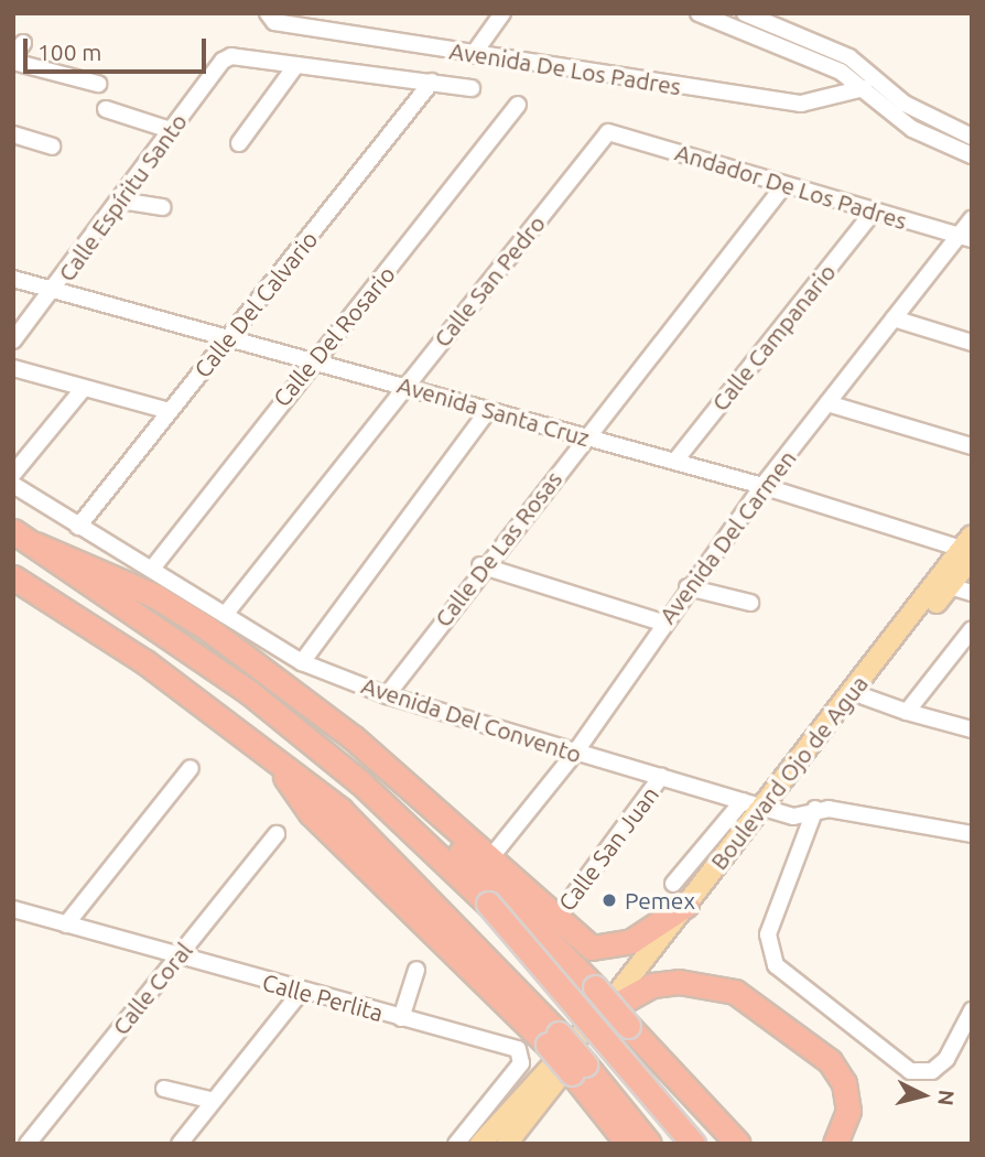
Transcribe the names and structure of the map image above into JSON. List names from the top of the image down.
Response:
{
  "streets": {
    "main road": ["Boulevard Ojo de Agua"],
    "street": [
      "Avenida De Los Padres",
      "Andador De Los Padres",
      "Calle Espíritu Santo",
      "Calle San Pedro",
      "Calle Del Calvario",
      "Calle Del Rosario",
      "Calle Campanario",
      "Avenida Santa Cruz",
      "Avenida Del Carmen",
      "Calle De Las Rosas",
      "Avenida Del Convento",
      "Calle San Juan",
      "Calle Coral",
      "Calle Perlita"
    ]
  },
  "crossings": [
    ["Andador De Los Padres", "Calle San Pedro"],
    ["Andador De Los Padres", "Calle Campanario"],
    ["Andador De Los Padres", "Avenida Del Carmen"],
    ["Andador De Los Padres", "Calle De Las Rosas"],
    ["Calle Espíritu Santo", "Avenida Santa Cruz"],
    ["Calle San Pedro", "Avenida Santa Cruz"],
    ["Calle San Pedro", "Avenida Del Convento"],
    ["Calle Del Calvario", "Avenida Santa Cruz"],
    ["Calle Del Calvario", "Avenida Del Convento"],
    ["Calle Del Rosario", "Avenida Santa Cruz"],
    ["Calle Del Rosario", "Avenida Del Convento"],
    ["Calle Campanario", "Avenida Santa Cruz"],
    ["Avenida Santa Cruz", "Avenida Del Carmen"],
    ["Avenida Santa Cruz", "Calle De Las Rosas"],
    ["Avenida Santa Cruz", "Boulevard Ojo de Agua"],
    ["Avenida Del Carmen", "Avenida Del Convento"],
    ["Calle De Las Rosas", "Avenida Del Convento"],
    ["Avenida Del Convento", "Boulevard Ojo de Agua"],
    ["Avenida Del Convento", "Calle San Juan"],
    ["Calle Coral", "Calle Perlita"]
  ],
  "places": ["Pemex"],
  "scale_bar": "100 m",
  "north": "right"
}
